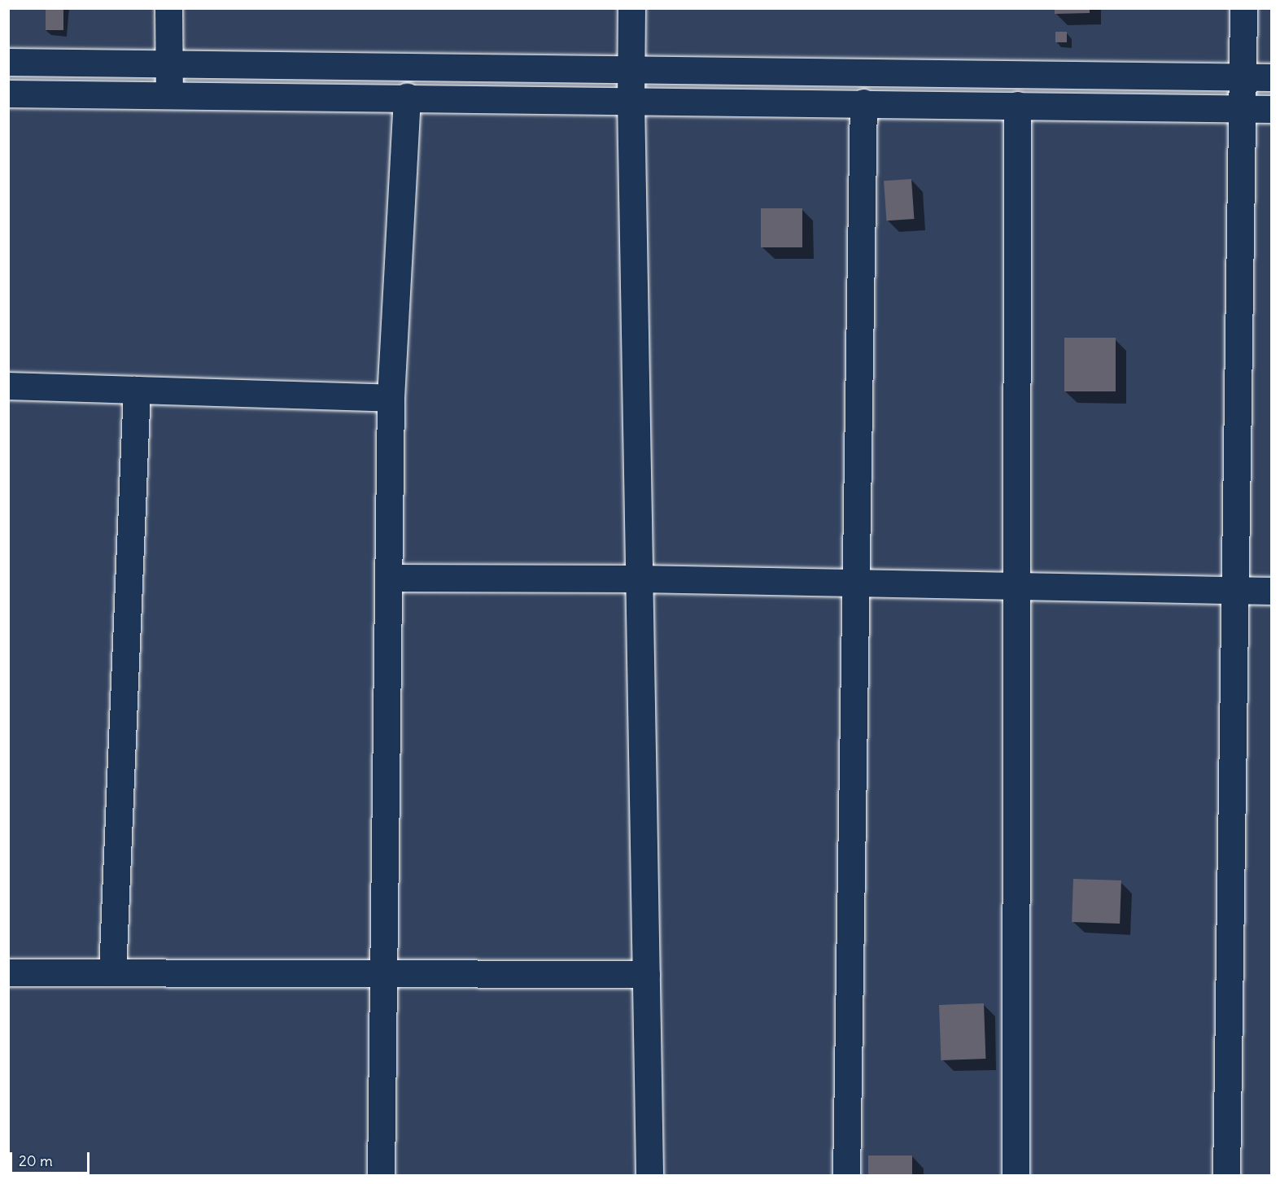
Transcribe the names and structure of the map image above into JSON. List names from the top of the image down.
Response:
{
  "scale_bar": "20 m"
}
